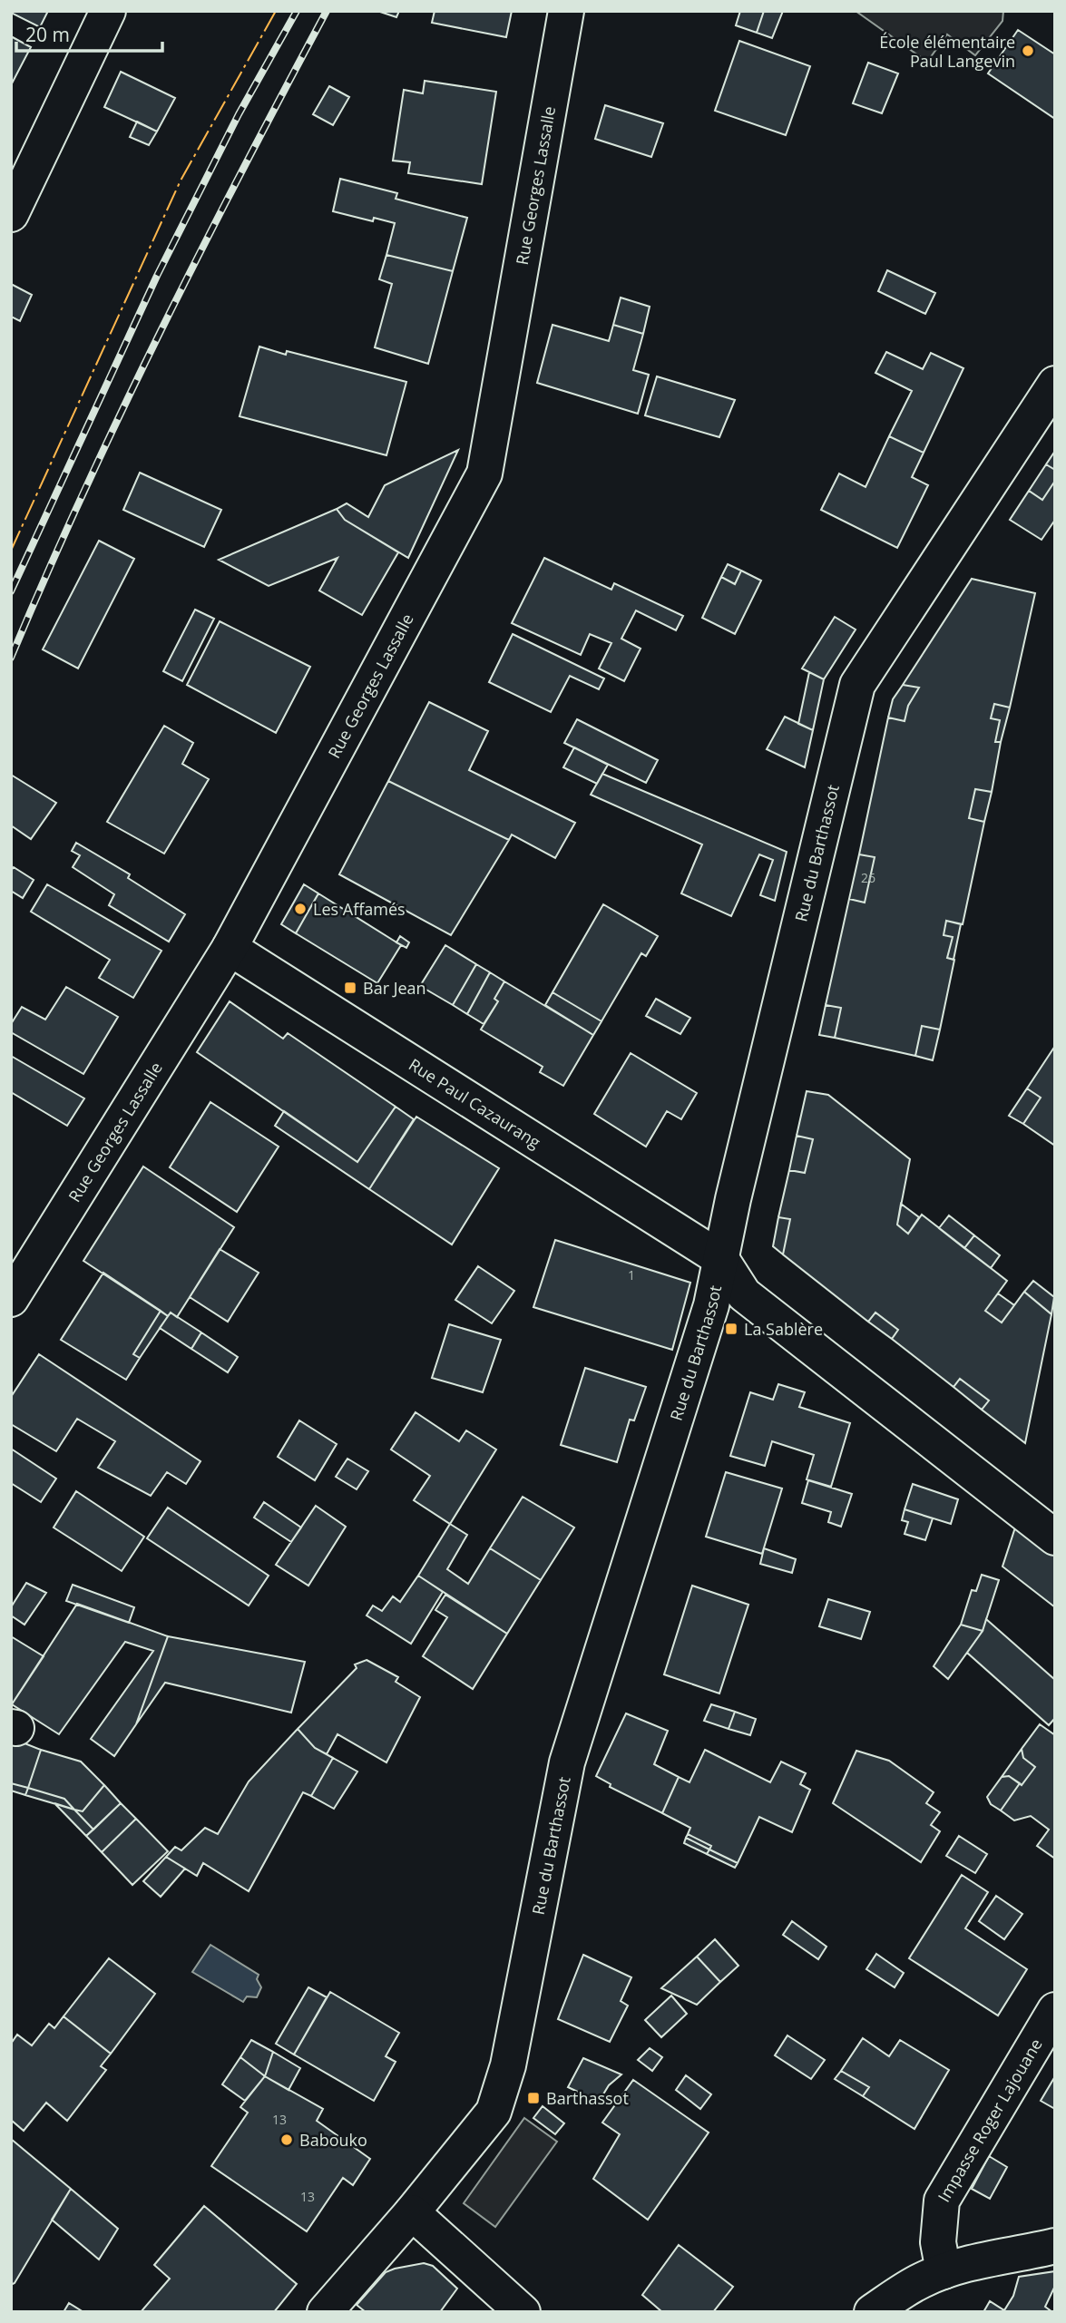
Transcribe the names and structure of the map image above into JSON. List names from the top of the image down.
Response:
{
  "streets": {
    "street": [
      "Rue Georges Lassalle",
      "Rue du Barthassot",
      "Rue Paul Cazaurang",
      "Impasse Roger Lajouane"
    ]
  },
  "crossings": [
    ["Rue Georges Lassalle", "Rue Paul Cazaurang"],
    ["Rue du Barthassot", "Rue Paul Cazaurang"]
  ],
  "places": {
    "other": ["École élémentaire Paul Langevin", "Les Affamés", "Babouko"],
    "transit": ["Bar Jean", "La Sablère", "Barthassot"]
  },
  "house_numbers": [
    "26",
    "1",
    "13",
    "13"
  ],
  "scale_bar": "20 m"
}
